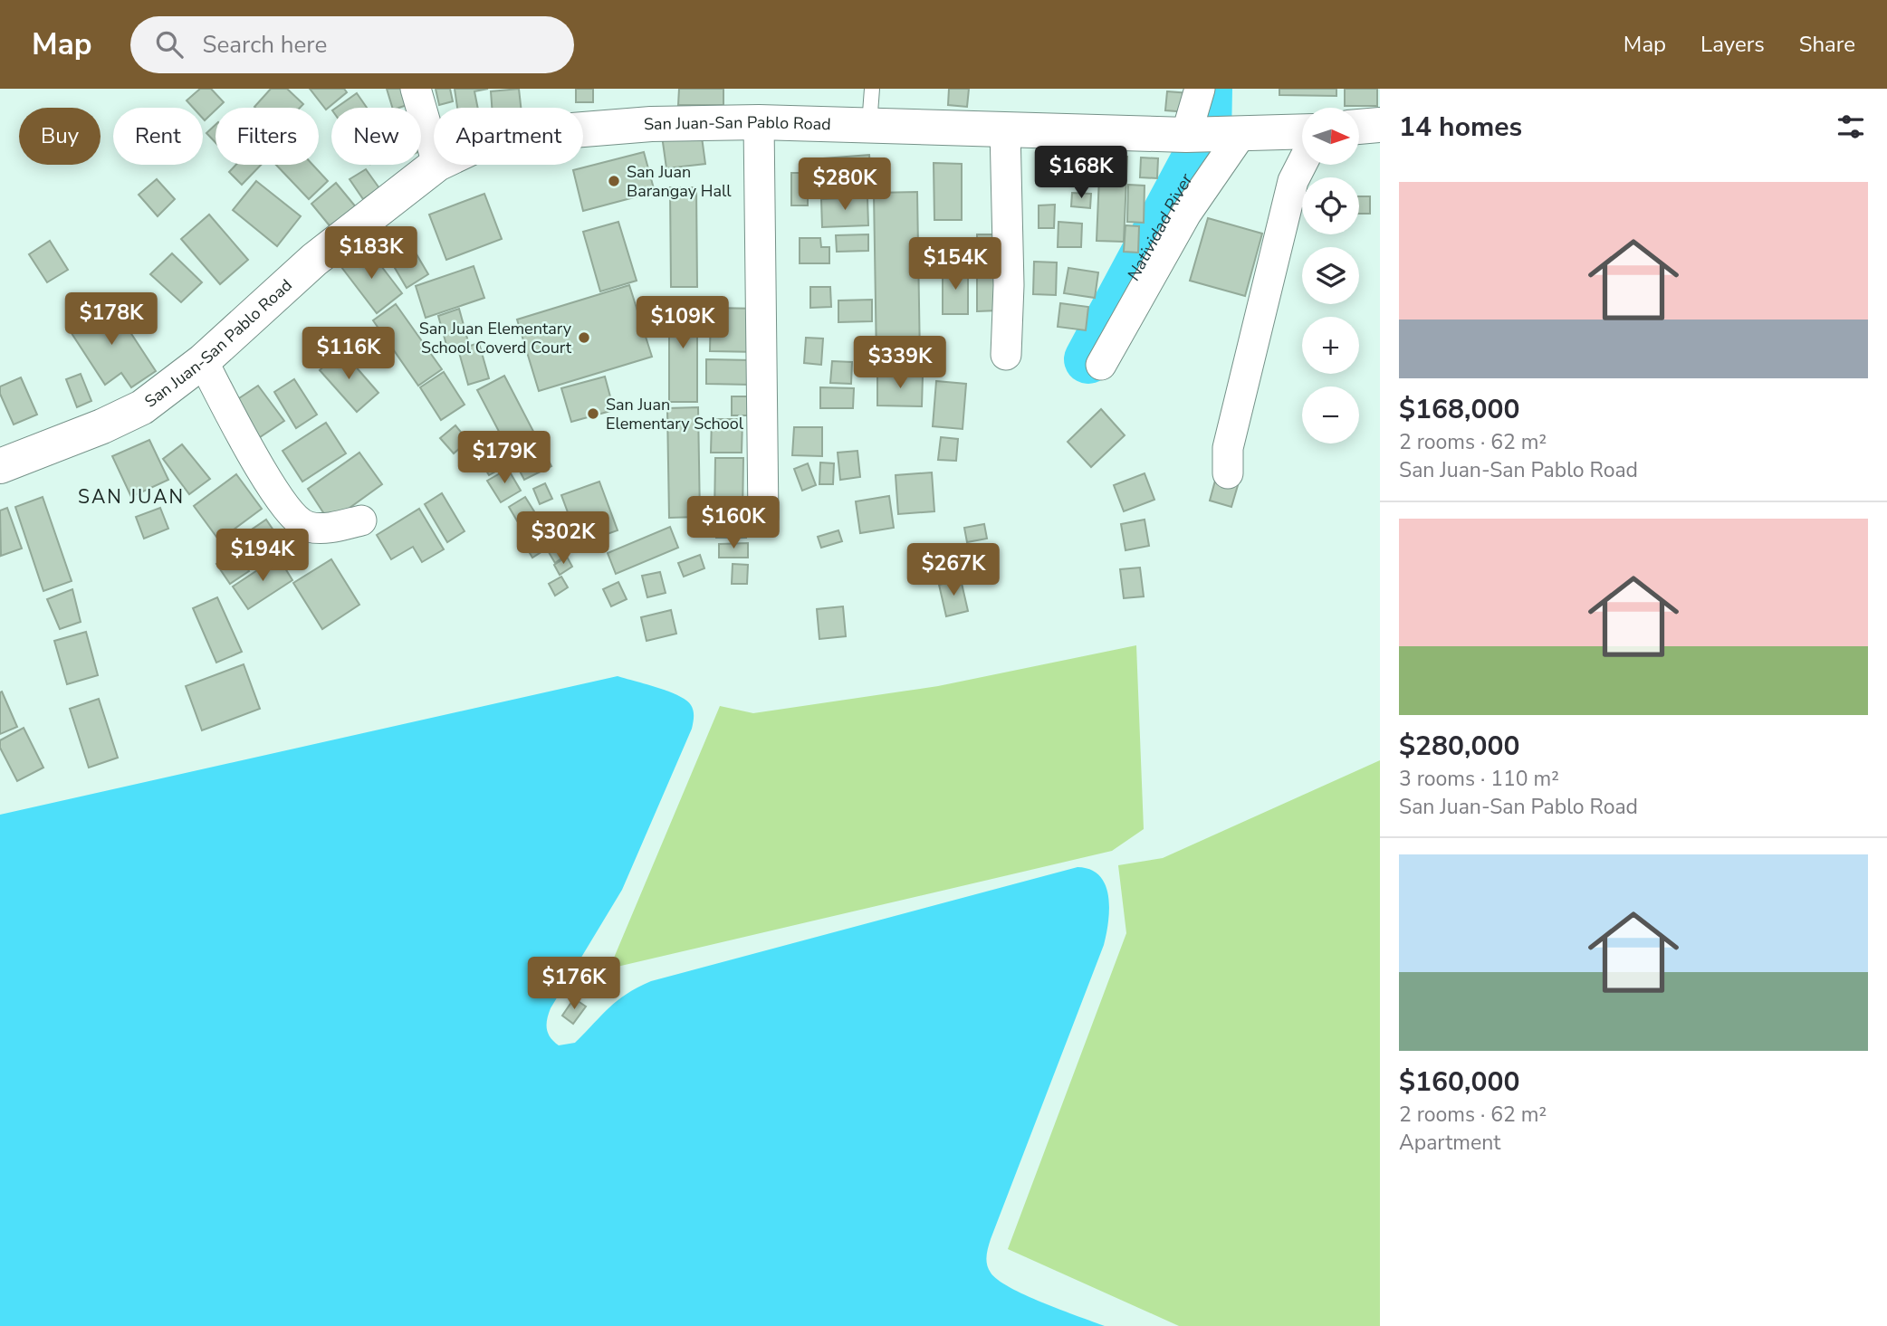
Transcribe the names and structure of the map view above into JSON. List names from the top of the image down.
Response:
{
  "streets": {
    "street": ["San Juan-San Pablo Road"]
  },
  "districts": ["SAN JUAN"],
  "water": ["Natividad River"],
  "places": ["San Juan Barangay Hall", "San Juan Elementary School Coverd Court", "San Juan Elementary School"],
  "north": "right",
  "page": {
    "header": "Map",
    "search": "Search here",
    "nav": ["Map", "Layers", "Share"],
    "heading": "14 homes",
    "map_buttons": ["+", "−"],
    "chip": [
      "Buy",
      "Rent",
      "Filters",
      "New",
      "Apartment"
    ],
    "price": [
      "$168K",
      "$280K",
      "$183K",
      "$154K",
      "$178K",
      "$109K",
      "$116K",
      "$339K",
      "$179K",
      "$160K",
      "$302K",
      "$194K",
      "$267K",
      "$176K"
    ],
    "list": [
      {
        "name": "$168,000",
        "note": "2 rooms · 62 m² · San Juan-San Pablo Road"
      },
      {
        "name": "$280,000",
        "note": "3 rooms · 110 m² · San Juan-San Pablo Road"
      },
      {
        "name": "$160,000",
        "note": "2 rooms · 62 m² · Apartment"
      }
    ]
  }
}
